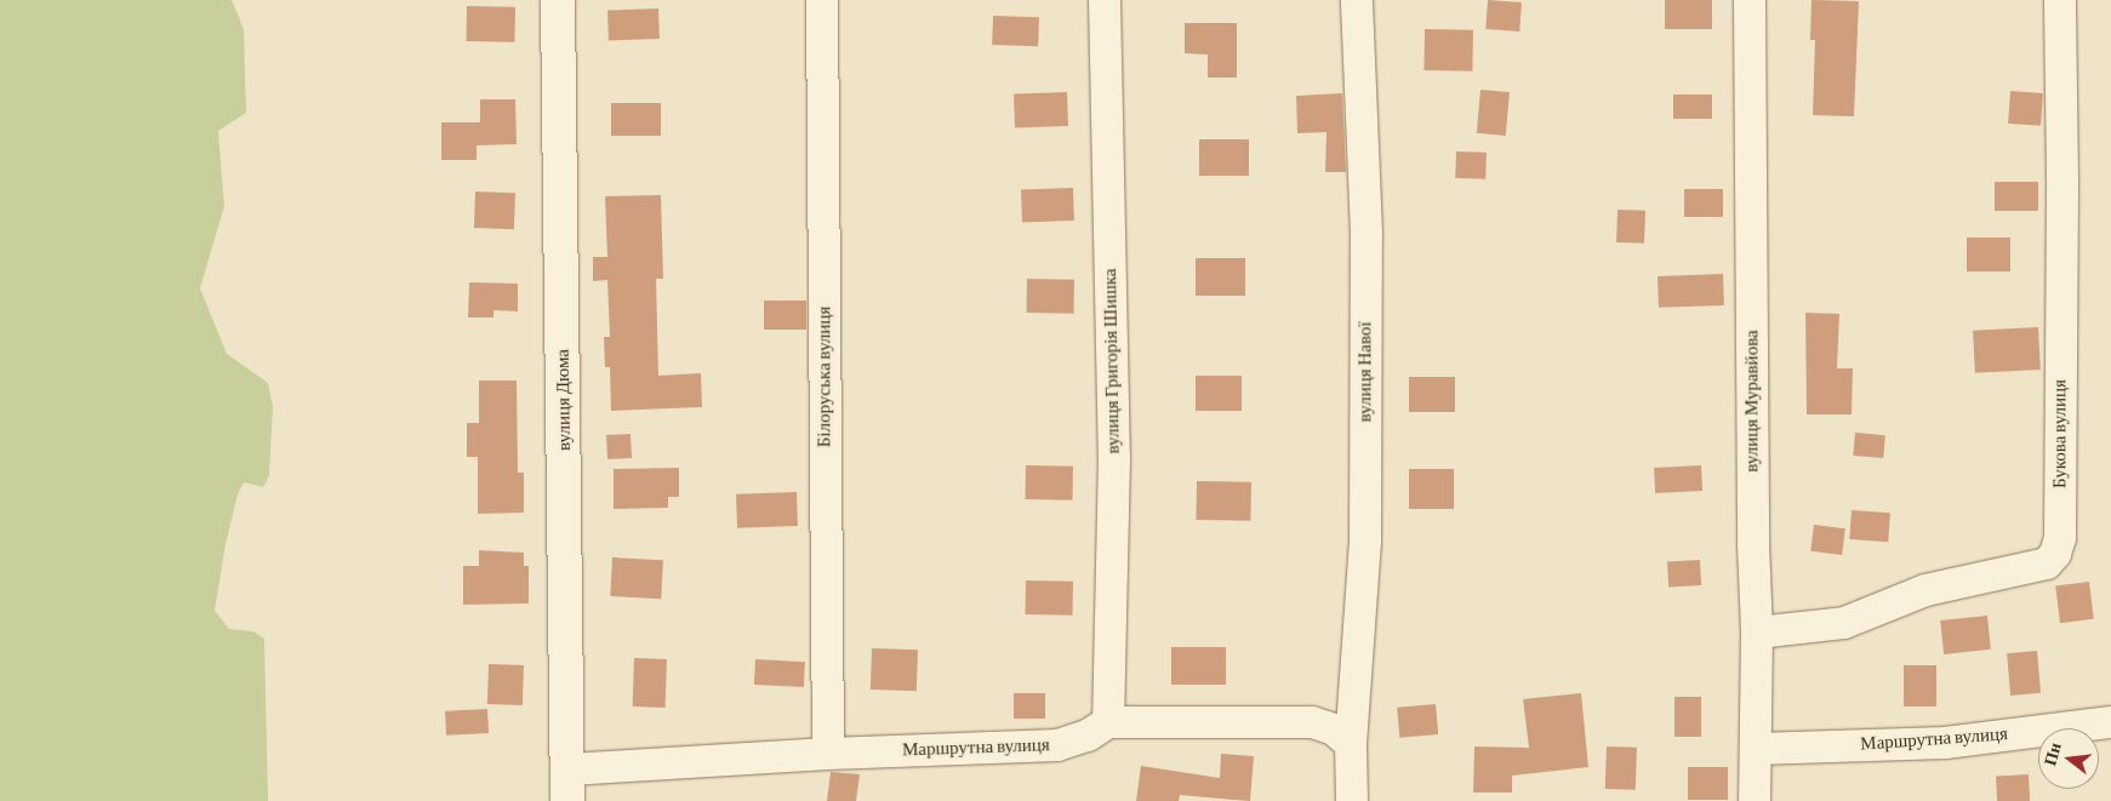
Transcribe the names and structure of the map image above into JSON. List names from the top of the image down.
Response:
{
  "streets": {
    "street": [
      "вулиця Григорія Шишка",
      "вулиця Навої",
      "Білоруська вулиця",
      "вулиця Дюма",
      "вулиця Муравйова",
      "Букова вулиця",
      "Маршрутна вулиця"
    ]
  },
  "crossings": [
    ["вулиця Григорія Шишка", "Маршрутна вулиця"],
    ["вулиця Навої", "Маршрутна вулиця"],
    ["Білоруська вулиця", "Маршрутна вулиця"],
    ["вулиця Дюма", "Маршрутна вулиця"],
    ["вулиця Муравйова", "Букова вулиця"],
    ["вулиця Муравйова", "Маршрутна вулиця"]
  ],
  "north": "left"
}
